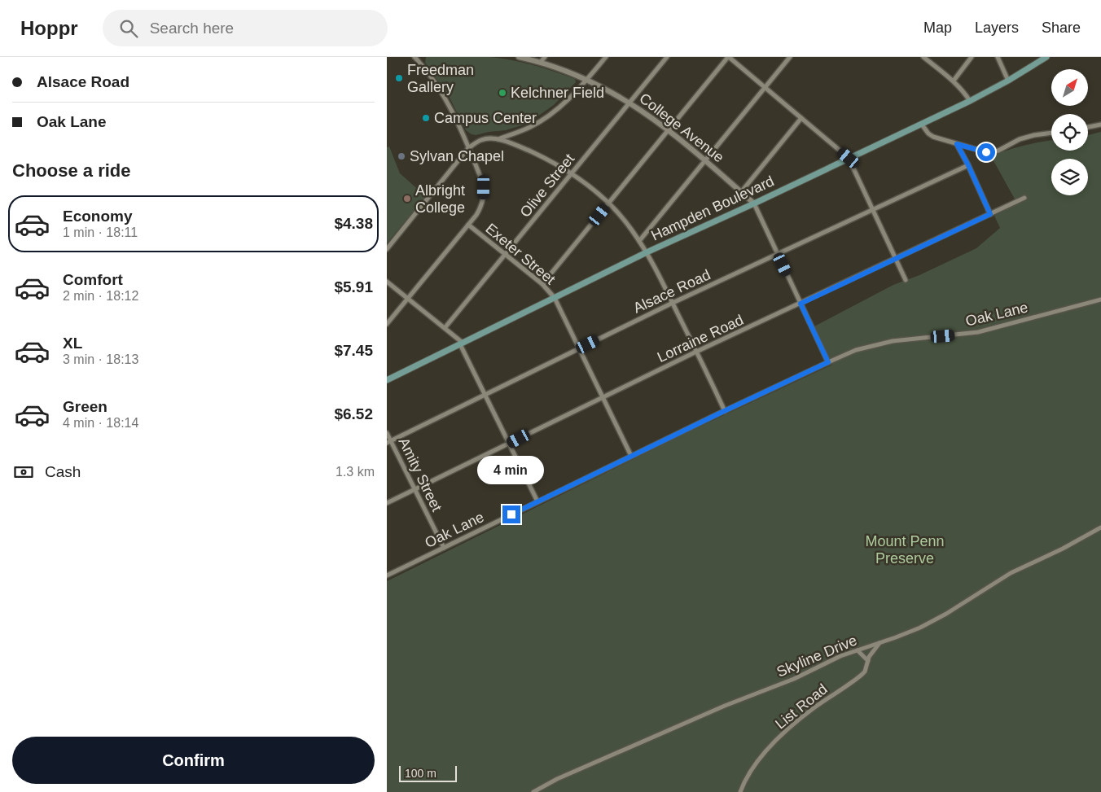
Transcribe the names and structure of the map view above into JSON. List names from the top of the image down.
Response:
{
  "streets": {
    "main road": ["Hampden Boulevard"],
    "street": [
      "College Avenue",
      "Olive Street",
      "Exeter Street",
      "Alsace Road",
      "Oak Lane",
      "Lorraine Road",
      "Amity Street",
      "Skyline Drive",
      "List Road"
    ]
  },
  "crossings": [
    ["College Avenue", "Olive Street"],
    ["College Avenue", "Hampden Boulevard"],
    ["Olive Street", "Exeter Street"],
    ["Hampden Boulevard", "Exeter Street"],
    ["Exeter Street", "Alsace Road"],
    ["Exeter Street", "Oak Lane"],
    ["Exeter Street", "Lorraine Road"],
    ["Alsace Road", "Amity Street"],
    ["Oak Lane", "Amity Street"],
    ["Lorraine Road", "Amity Street"],
    ["Skyline Drive", "List Road"]
  ],
  "parks": ["Mount Penn Preserve"],
  "places": [
    "Freedman Gallery",
    "Kelchner Field",
    "Campus Center",
    "Sylvan Chapel",
    "Albright College"
  ],
  "scale_bar": "100 m",
  "north": "top right",
  "page": {
    "header": "Hoppr",
    "search": "Search here",
    "nav": ["Map", "Layers", "Share"],
    "banner": ["Alsace Road", "Oak Lane"],
    "heading": "Choose a ride",
    "list": [
      {
        "name": "Economy",
        "note": "1 min · 18:11",
        "value": "$4.38"
      },
      {
        "name": "Comfort",
        "note": "2 min · 18:12",
        "value": "$5.91"
      },
      {
        "name": "XL",
        "note": "3 min · 18:13",
        "value": "$7.45"
      },
      {
        "name": "Green",
        "note": "4 min · 18:14",
        "value": "$6.52"
      }
    ],
    "pay": ["Cash", "1.3 km"],
    "bubble": "4 min",
    "buttons": "Confirm",
    "scale": "100 m"
  }
}
